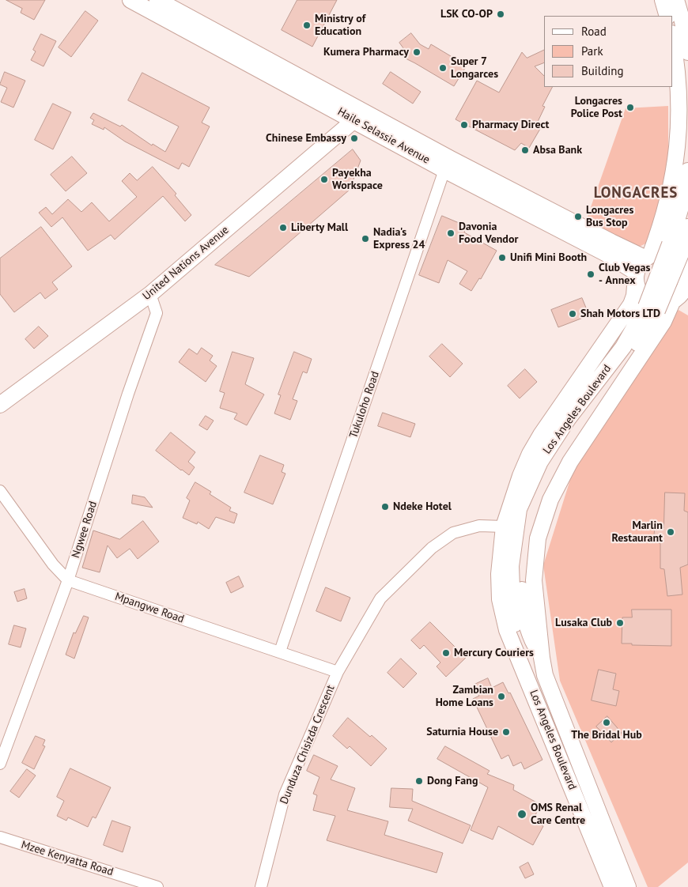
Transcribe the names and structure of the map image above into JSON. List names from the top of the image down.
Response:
{
  "streets": {
    "main road": ["Haile Selassie Avenue", "United Nations Avenue", "Los Angeles Boulevard"],
    "street": [
      "Tukuloho Road",
      "Ngwee Road",
      "Mpangwe Road",
      "Dunduza Chisizda Crescent",
      "Mzee Kenyatta Road"
    ]
  },
  "crossings": [
    ["Haile Selassie Avenue", "United Nations Avenue"],
    ["Haile Selassie Avenue", "Tukuloho Road"],
    ["Haile Selassie Avenue", "Los Angeles Boulevard"],
    ["United Nations Avenue", "Ngwee Road"],
    ["Tukuloho Road", "Mpangwe Road"],
    ["Los Angeles Boulevard", "Dunduza Chisizda Crescent"],
    ["Ngwee Road", "Mpangwe Road"],
    ["Mpangwe Road", "Dunduza Chisizda Crescent"]
  ],
  "districts": ["LONGACRES"],
  "places": [
    "LSK CO-OP",
    "Ministry of Education",
    "Kumera Pharmacy",
    "Super 7 Longarces",
    "Longacres Police Post",
    "Pharmacy Direct",
    "Chinese Embassy",
    "Absa Bank",
    "Payekha Workspace",
    "Longacres Bus Stop",
    "Liberty Mall",
    "Davonia Food Vendor",
    "Nadia's Express 24",
    "Unifi Mini Booth",
    "Club Vegas - Annex",
    "Shah Motors LTD",
    "Ndeke Hotel",
    "Marlin Restaurant",
    "Lusaka Club",
    "Mercury Couriers",
    "Zambian Home Loans",
    "The Bridal Hub",
    "Saturnia House",
    "Dong Fang",
    "OMS Renal Care Centre"
  ],
  "legend": ["Road", "Park", "Building"]
}
